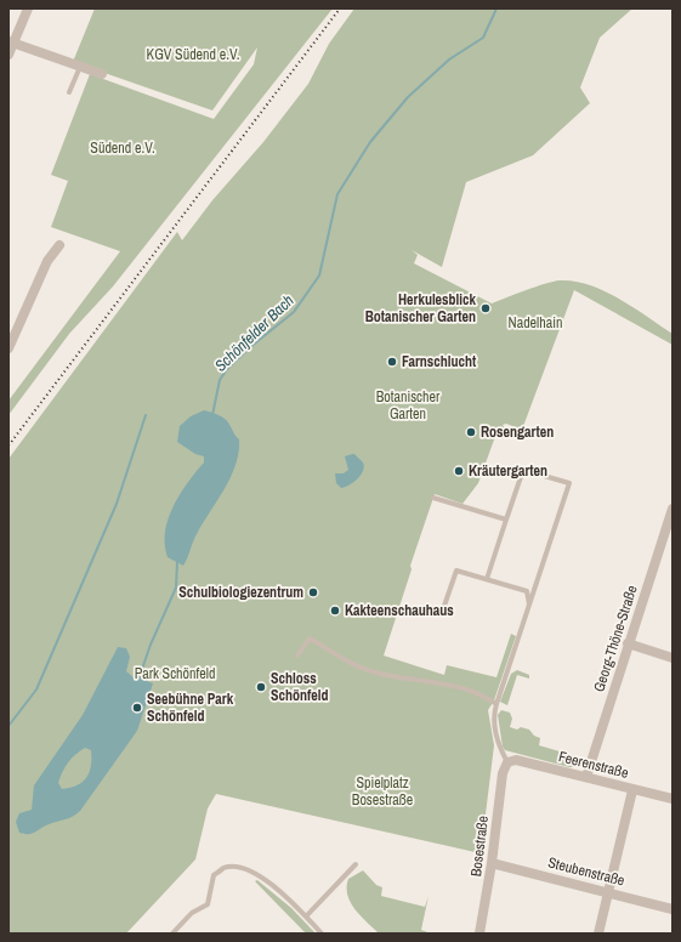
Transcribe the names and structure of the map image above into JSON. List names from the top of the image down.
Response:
{
  "streets": {
    "street": [
      "Georg-Thöne-Straße",
      "Feerenstraße",
      "Bosestraße",
      "Steubenstraße"
    ]
  },
  "crossings": [
    ["Georg-Thöne-Straße", "Feerenstraße"],
    ["Feerenstraße", "Bosestraße"],
    ["Bosestraße", "Steubenstraße"]
  ],
  "water": ["Schönfelder Bach"],
  "parks": [
    "KGV Südend e.V.",
    "Südend e.V.",
    "Nadelhain",
    "Botanischer Garten",
    "Park Schönfeld",
    "Spielplatz Bosestraße"
  ],
  "places": [
    "Herkulesblick Botanischer Garten",
    "Farnschlucht",
    "Rosengarten",
    "Kräutergarten",
    "Schulbiologiezentrum",
    "Kakteenschauhaus",
    "Schloss Schönfeld",
    "Seebühne Park Schönfeld"
  ]
}
